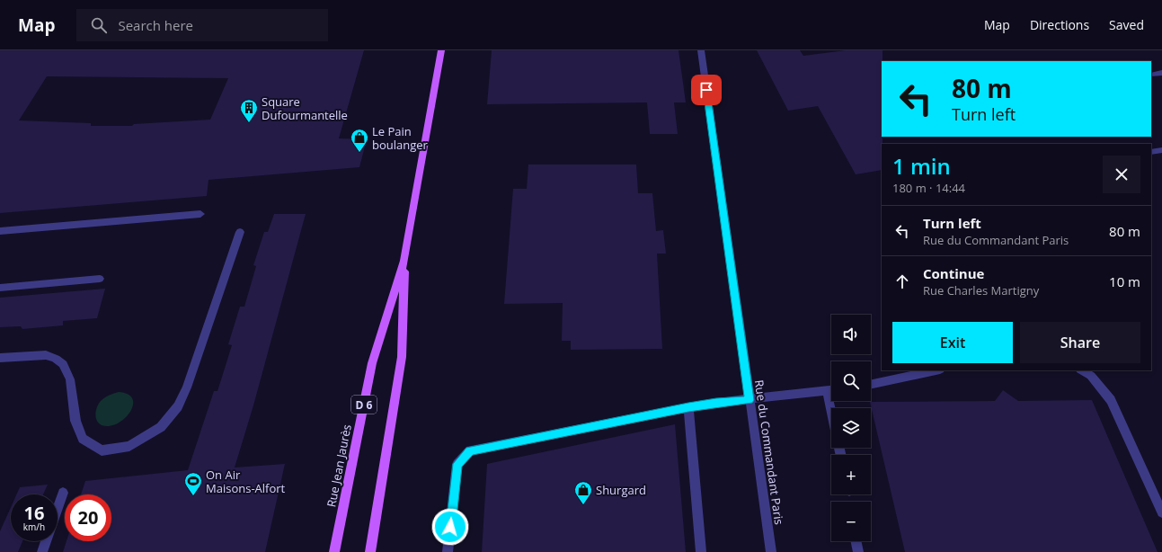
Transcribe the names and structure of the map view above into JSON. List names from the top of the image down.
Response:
{
  "streets": {
    "main road": ["D 6", "Rue Jean Jaurès"],
    "street": ["Rue du Commandant Paris"]
  },
  "places": {
    "building": ["Square Dufourmantelle"],
    "shop": ["Le Pain boulanger", "Shurgard"],
    "sports": ["On Air Maisons-Alfort"]
  },
  "page": {
    "header": "Map",
    "search": "Search here",
    "nav": ["Map", "Directions", "Saved"],
    "turn": ["80 m", "Turn left"],
    "heading": ["1 min", "180 m · 14:44"],
    "list": [
      {
        "name": "Turn left",
        "note": "Rue du Commandant Paris",
        "value": "80 m"
      },
      {
        "name": "Continue",
        "note": "Rue Charles Martigny",
        "value": "10 m"
      }
    ],
    "map_buttons": ["+", "−"],
    "buttons": ["Exit", "Share"],
    "speed": "16 km/h",
    "limit": "20"
  }
}
